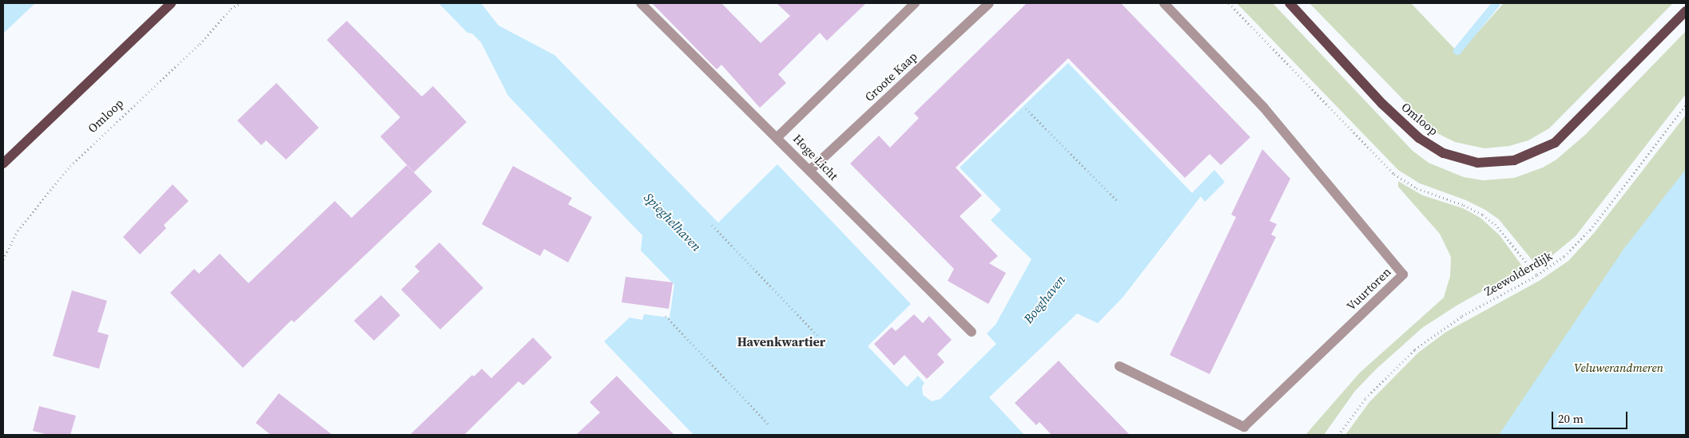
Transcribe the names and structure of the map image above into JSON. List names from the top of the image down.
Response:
{
  "streets": {
    "main road": ["Omloop"],
    "street": ["Groote Kaap", "Hoge Licht", "Vuurtoren"],
    "path": ["Zeewolderdijk"]
  },
  "crossings": [
    ["Groote Kaap", "Hoge Licht"]
  ],
  "districts": ["Havenkwartier"],
  "water": ["Spieghelhaven", "Boeghaven"],
  "parks": ["Veluwerandmeren"],
  "scale_bar": "20 m"
}
